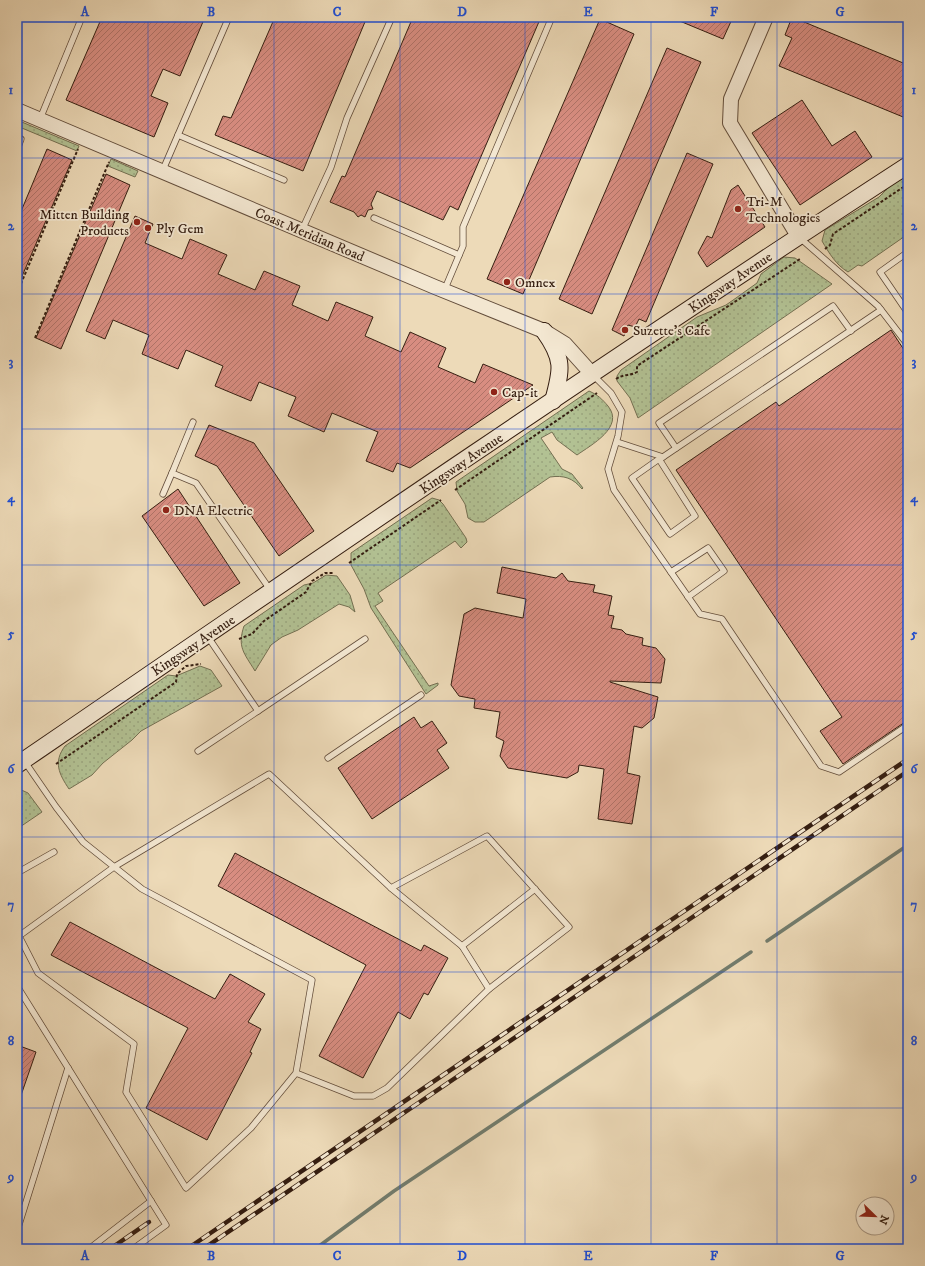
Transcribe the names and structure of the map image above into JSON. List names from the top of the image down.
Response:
{
  "streets": {
    "main road": ["Kingsway Avenue"],
    "street": ["Coast Meridian Road"]
  },
  "crossings": [
    ["Coast Meridian Road", "Kingsway Avenue"]
  ],
  "places": [
    "Tri-M Technologies",
    "Mitten Building Products",
    "Ply Gem",
    "Omnex",
    "Suzette's Cafe",
    "Cap-it",
    "DNA Electric"
  ],
  "north": "bottom right",
  "grid": {
    "columns": [
      "A",
      "B",
      "C",
      "D",
      "E",
      "F",
      "G"
    ],
    "rows": [
      "1",
      "2",
      "3",
      "4",
      "5",
      "6",
      "7",
      "8",
      "9"
    ]
  }
}
